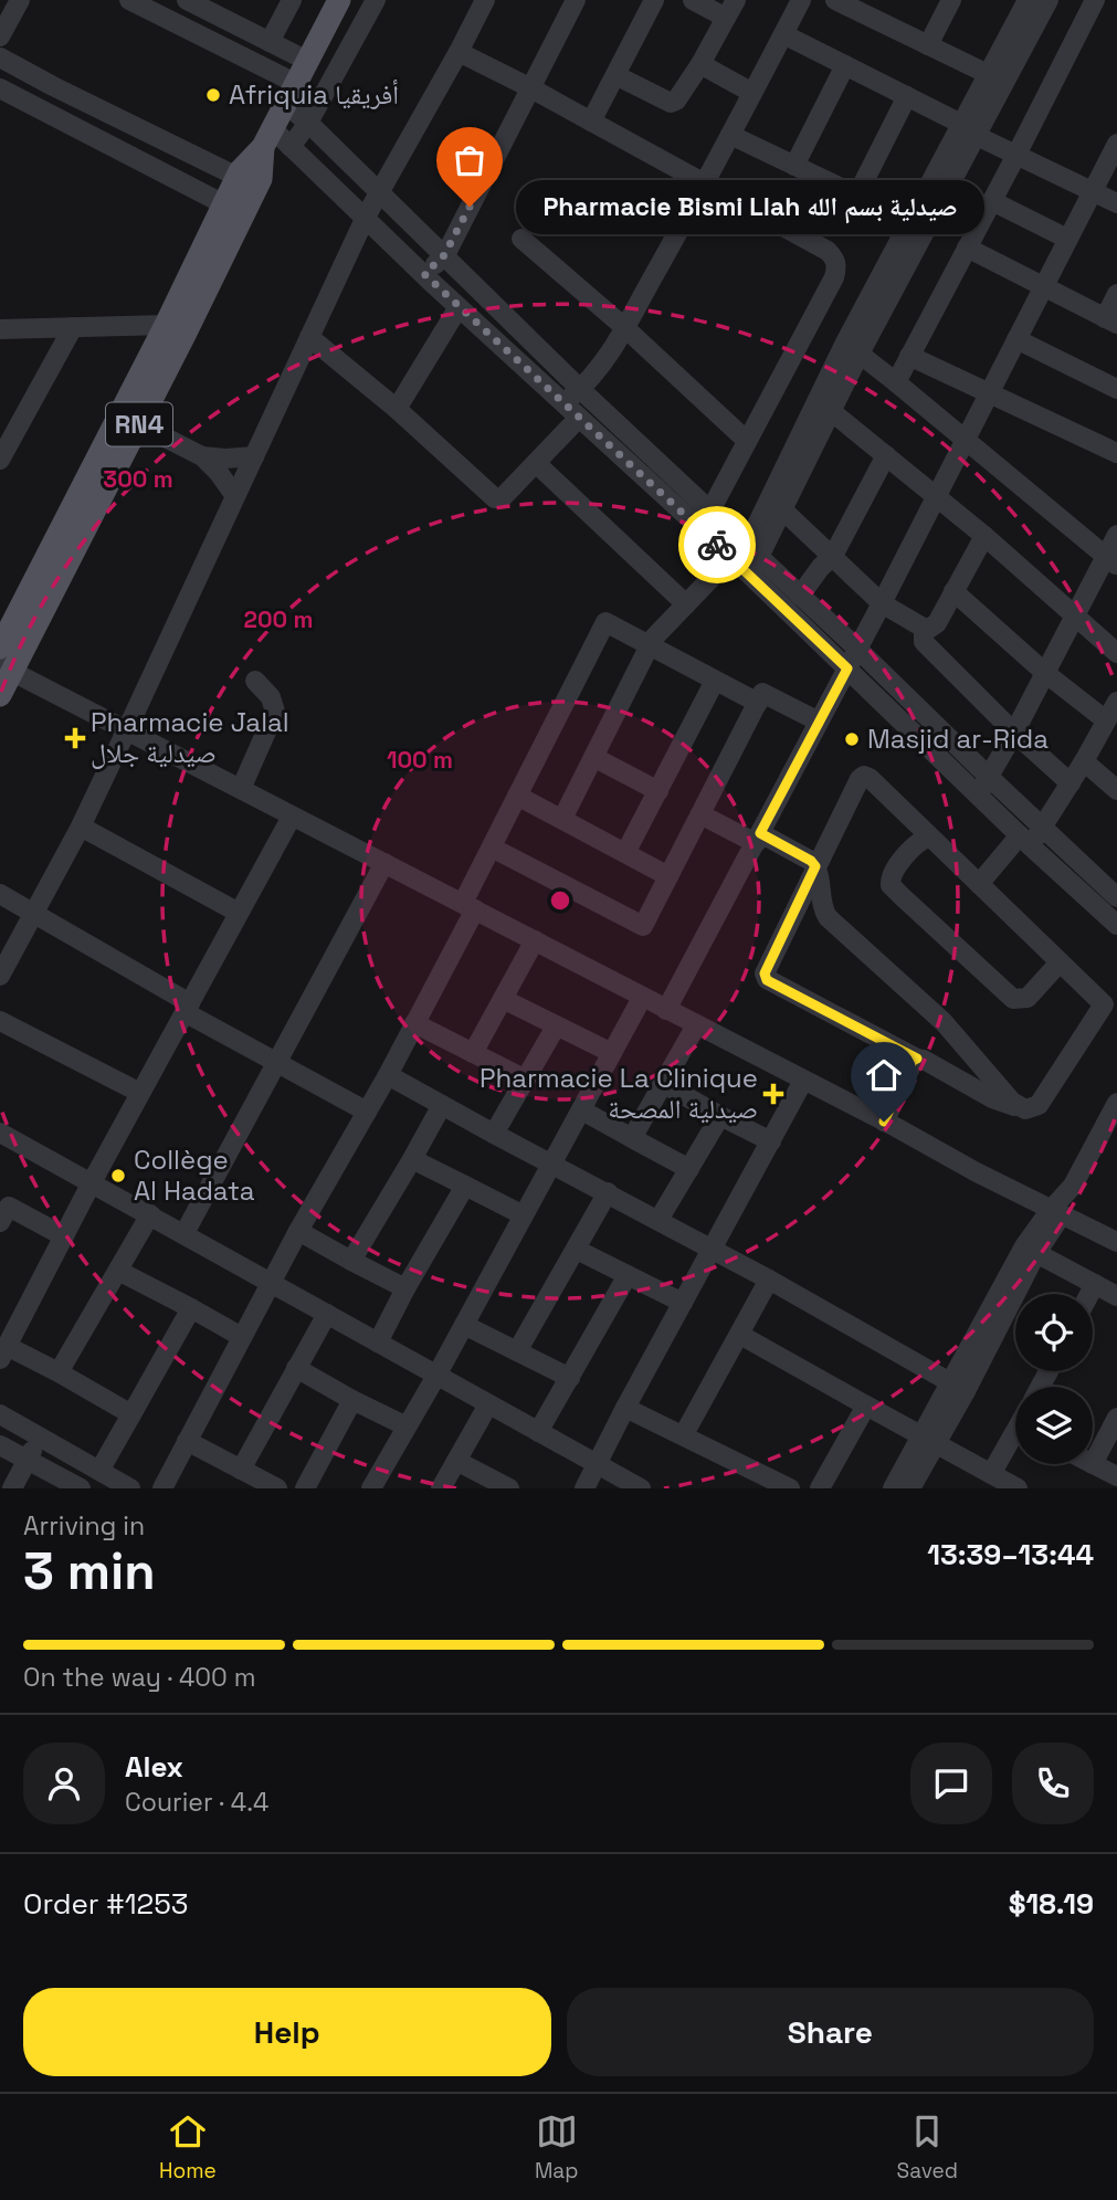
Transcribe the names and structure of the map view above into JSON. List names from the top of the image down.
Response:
{
  "streets": {
    "main road": ["RN4"]
  },
  "places": {
    "other": [
      "Afriquia أفريقيا",
      "Pharmacie Bismi Llah صيدلية بسم الله",
      "Masjid ar-Rida",
      "Collège Al Hadata"
    ],
    "health": ["Pharmacie Jalal صيدلية جلال", "Pharmacie La Clinique صيدلية المصحة"]
  },
  "page": {
    "bubble": "Pharmacie Bismi Llah صيدلية بسم الله",
    "heading": ["3 min", "Arriving in", "13:39–13:44"],
    "panel": [
      "Alex",
      "Courier · 4.4",
      "Order #1253",
      "$18.19"
    ],
    "bar": "On the way · 400 m",
    "buttons": ["Help", "Share"],
    "tabs": ["Home", "Map", "Saved"]
  },
  "rings": ["300 m", "200 m", "100 m"]
}
